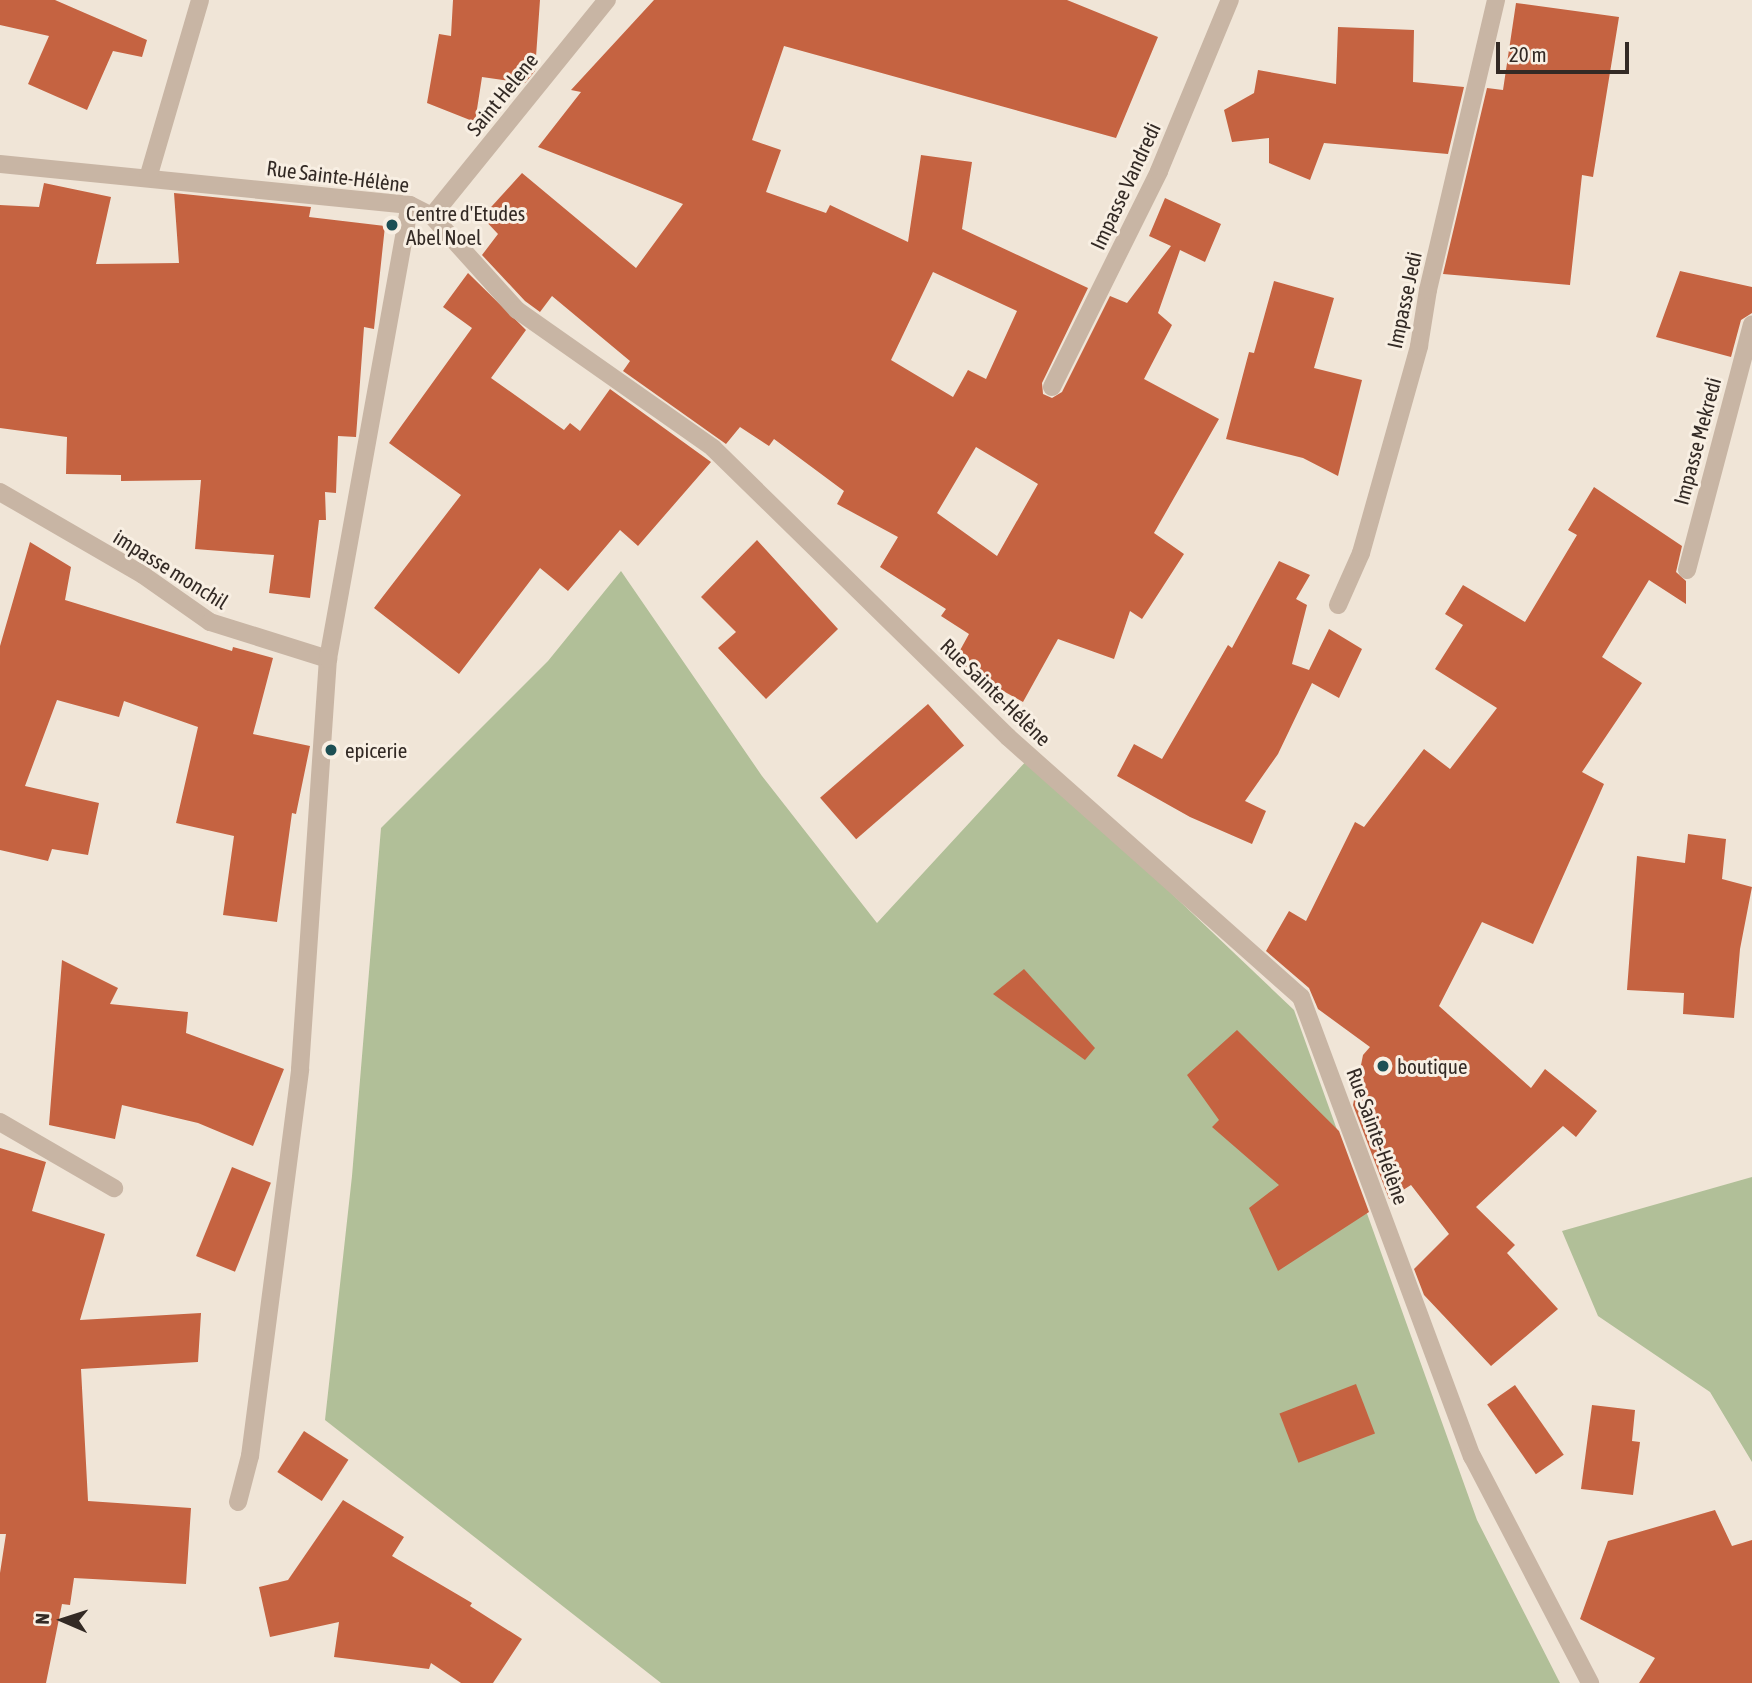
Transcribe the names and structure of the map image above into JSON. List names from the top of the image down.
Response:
{
  "streets": {
    "street": [
      "Saint Helene",
      "Rue Sainte-Hélène",
      "Impasse Vandredi",
      "Impasse Jedi",
      "Impasse Mekredi",
      "impasse monchil"
    ]
  },
  "crossings": [
    ["Saint Helene", "Rue Sainte-Hélène"]
  ],
  "places": ["Centre d'Etudes Abel Noel", "epicerie", "boutique"],
  "scale_bar": "20 m",
  "north": "left"
}
